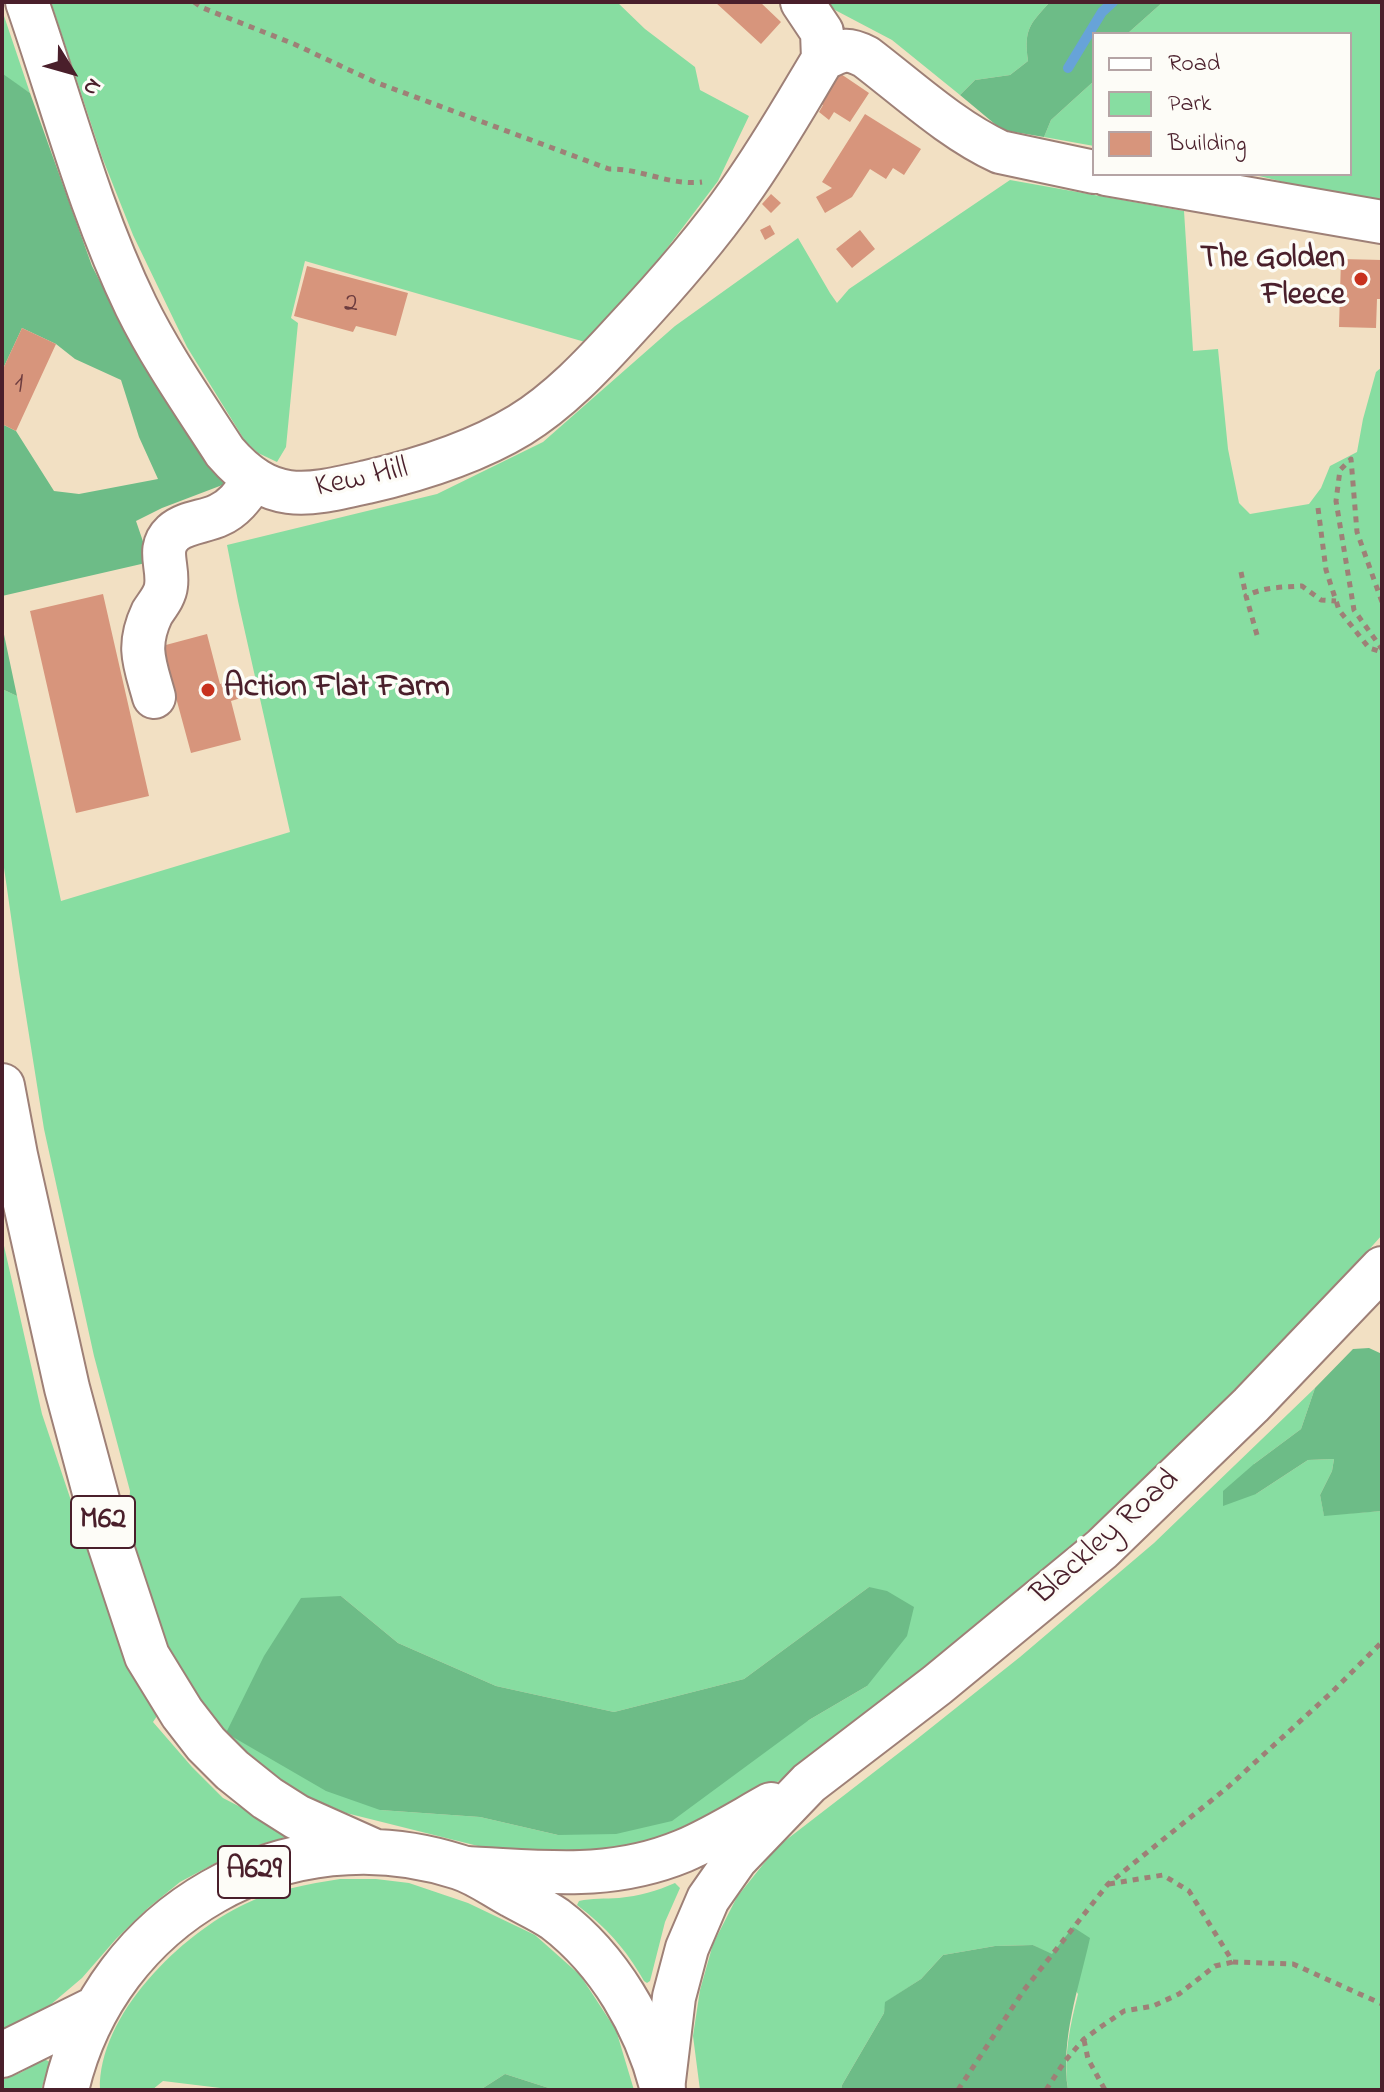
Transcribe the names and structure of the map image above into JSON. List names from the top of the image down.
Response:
{
  "streets": {
    "highway": ["M62", "A629"],
    "street": ["Kew Hill", "Blackley Road"]
  },
  "crossings": [
    ["M62", "A629"],
    ["Blackley Road", "A629"]
  ],
  "places": ["The Golden Fleece", "Action Flat Farm"],
  "house_numbers": ["2", "1"],
  "legend": ["Road", "Park", "Building"],
  "north": "bottom right"
}
